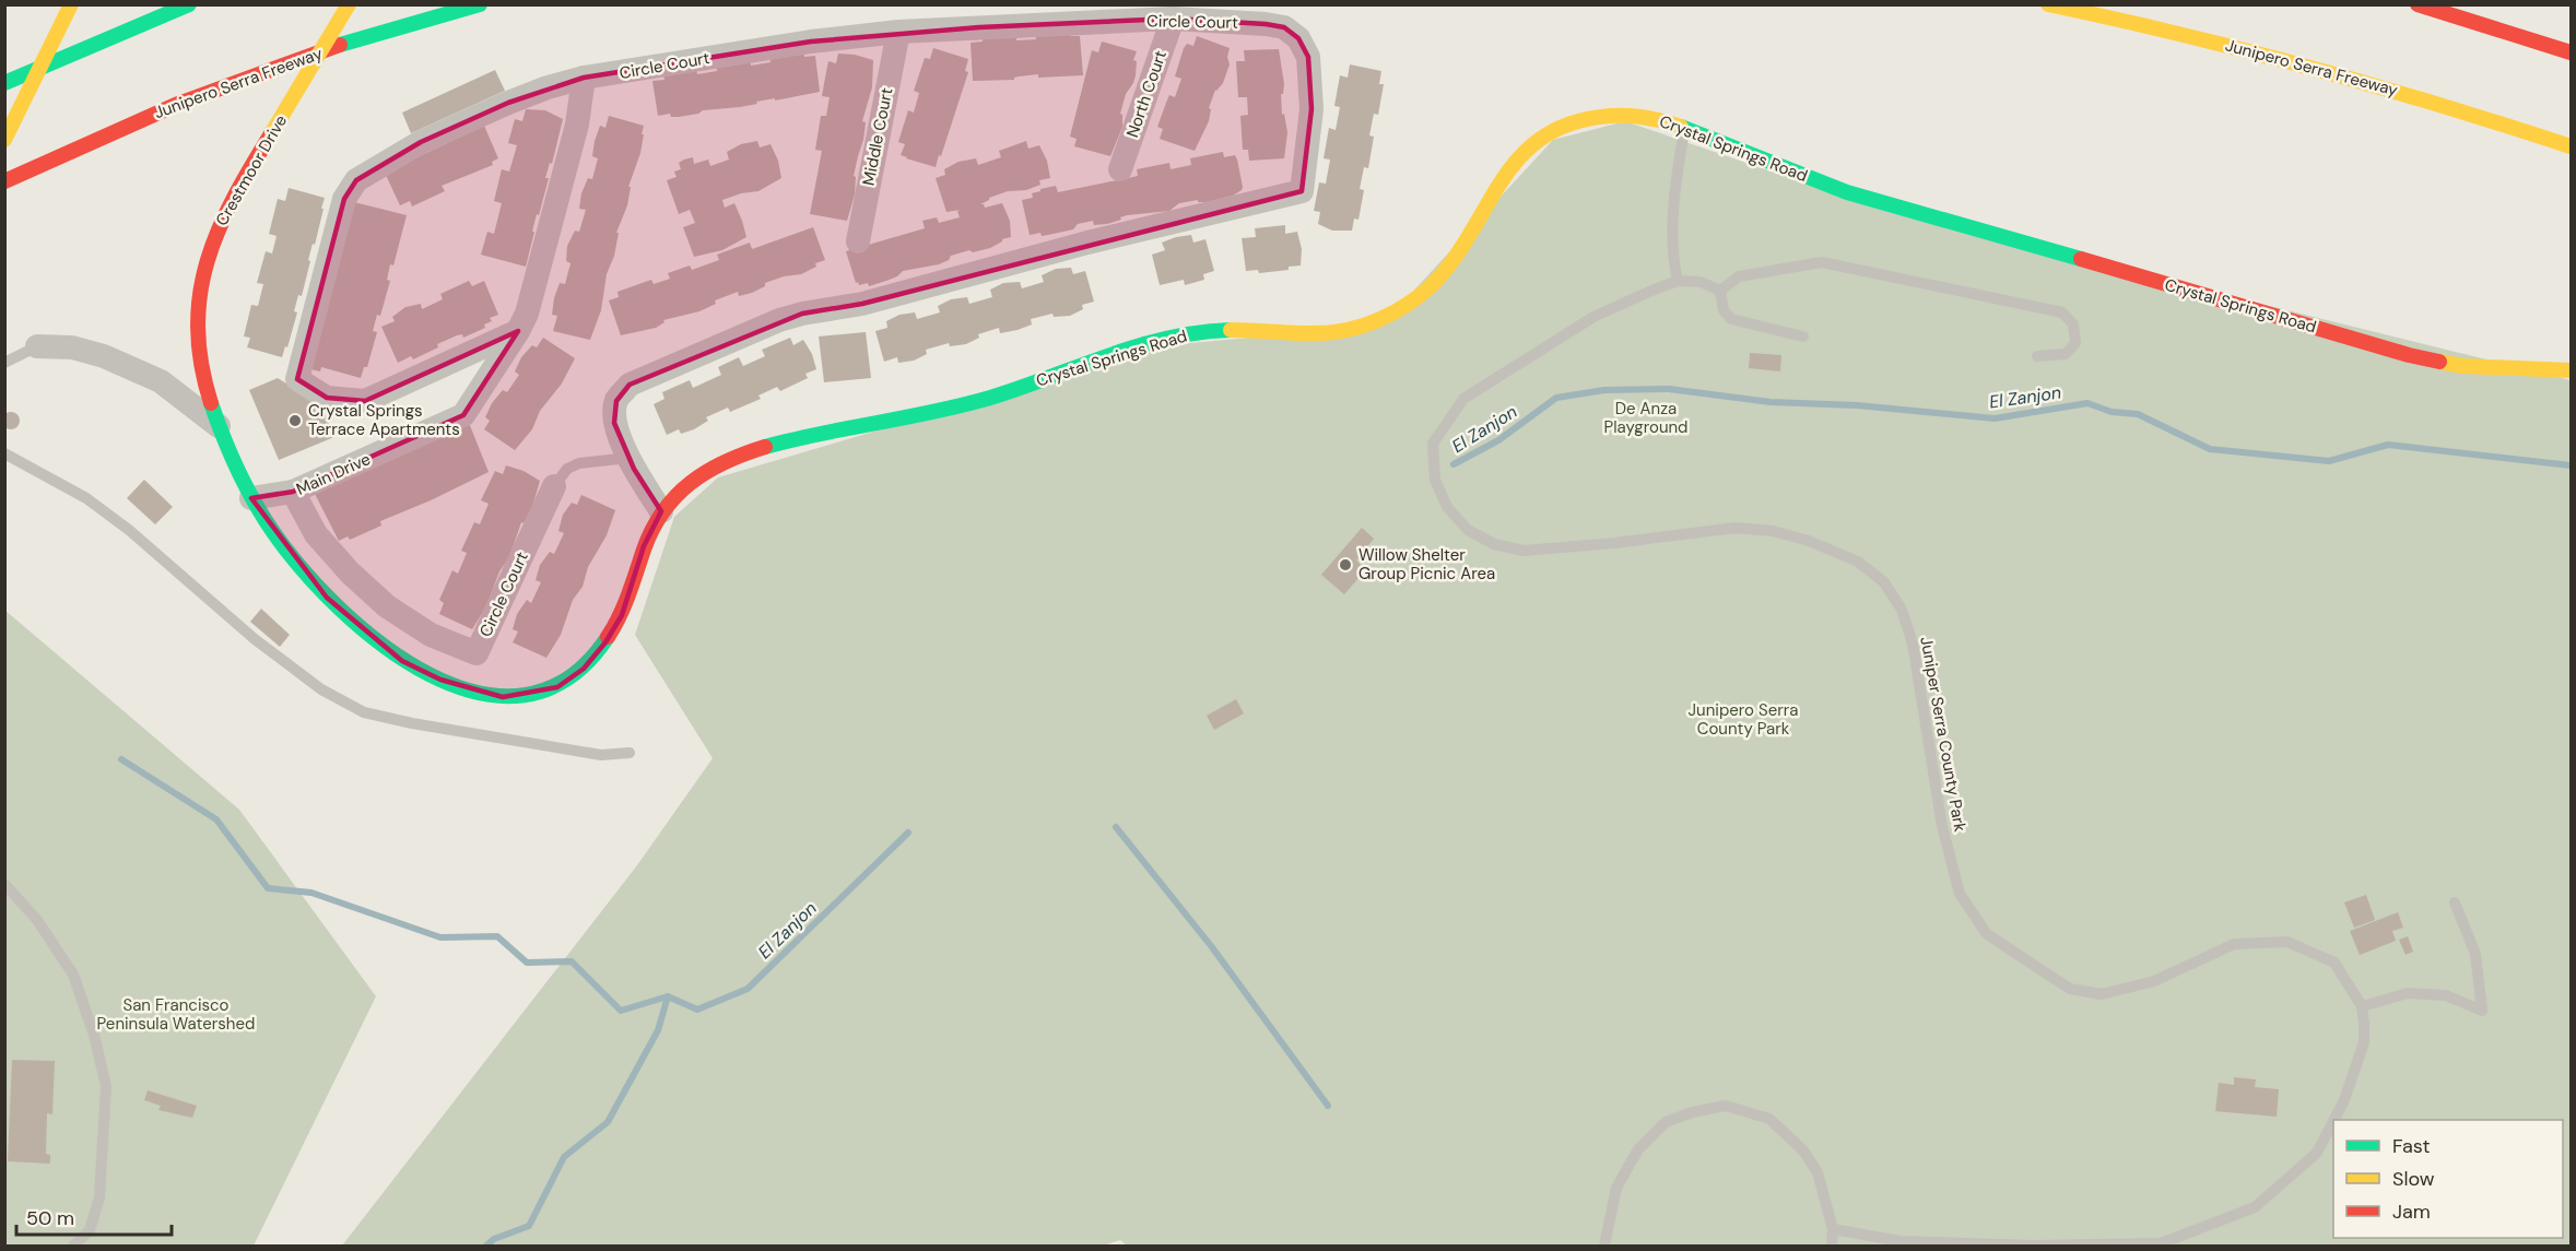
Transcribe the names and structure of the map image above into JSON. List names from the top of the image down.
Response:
{
  "streets": {
    "main road": ["Junipero Serra Freeway", "Crystal Springs Road", "Crestmoor Drive"],
    "street": [
      "Circle Court",
      "North Court",
      "Middle Court",
      "Main Drive"
    ],
    "lane": ["Juniper Serra County Park"]
  },
  "crossings": [
    ["Circle Court", "North Court"],
    ["Circle Court", "Middle Court"],
    ["Circle Court", "Crystal Springs Road"],
    ["Circle Court", "Main Drive"],
    ["Crystal Springs Road", "Crestmoor Drive"],
    ["Crystal Springs Road", "Main Drive"]
  ],
  "water": ["El Zanjon"],
  "parks": ["De Anza Playground", "Junipero Serra County Park", "San Francisco Peninsula Watershed"],
  "places": ["Crystal Springs Terrace Apartments", "Willow Shelter Group Picnic Area"],
  "legend": ["Fast", "Slow", "Jam"],
  "scale_bar": "50 m"
}
